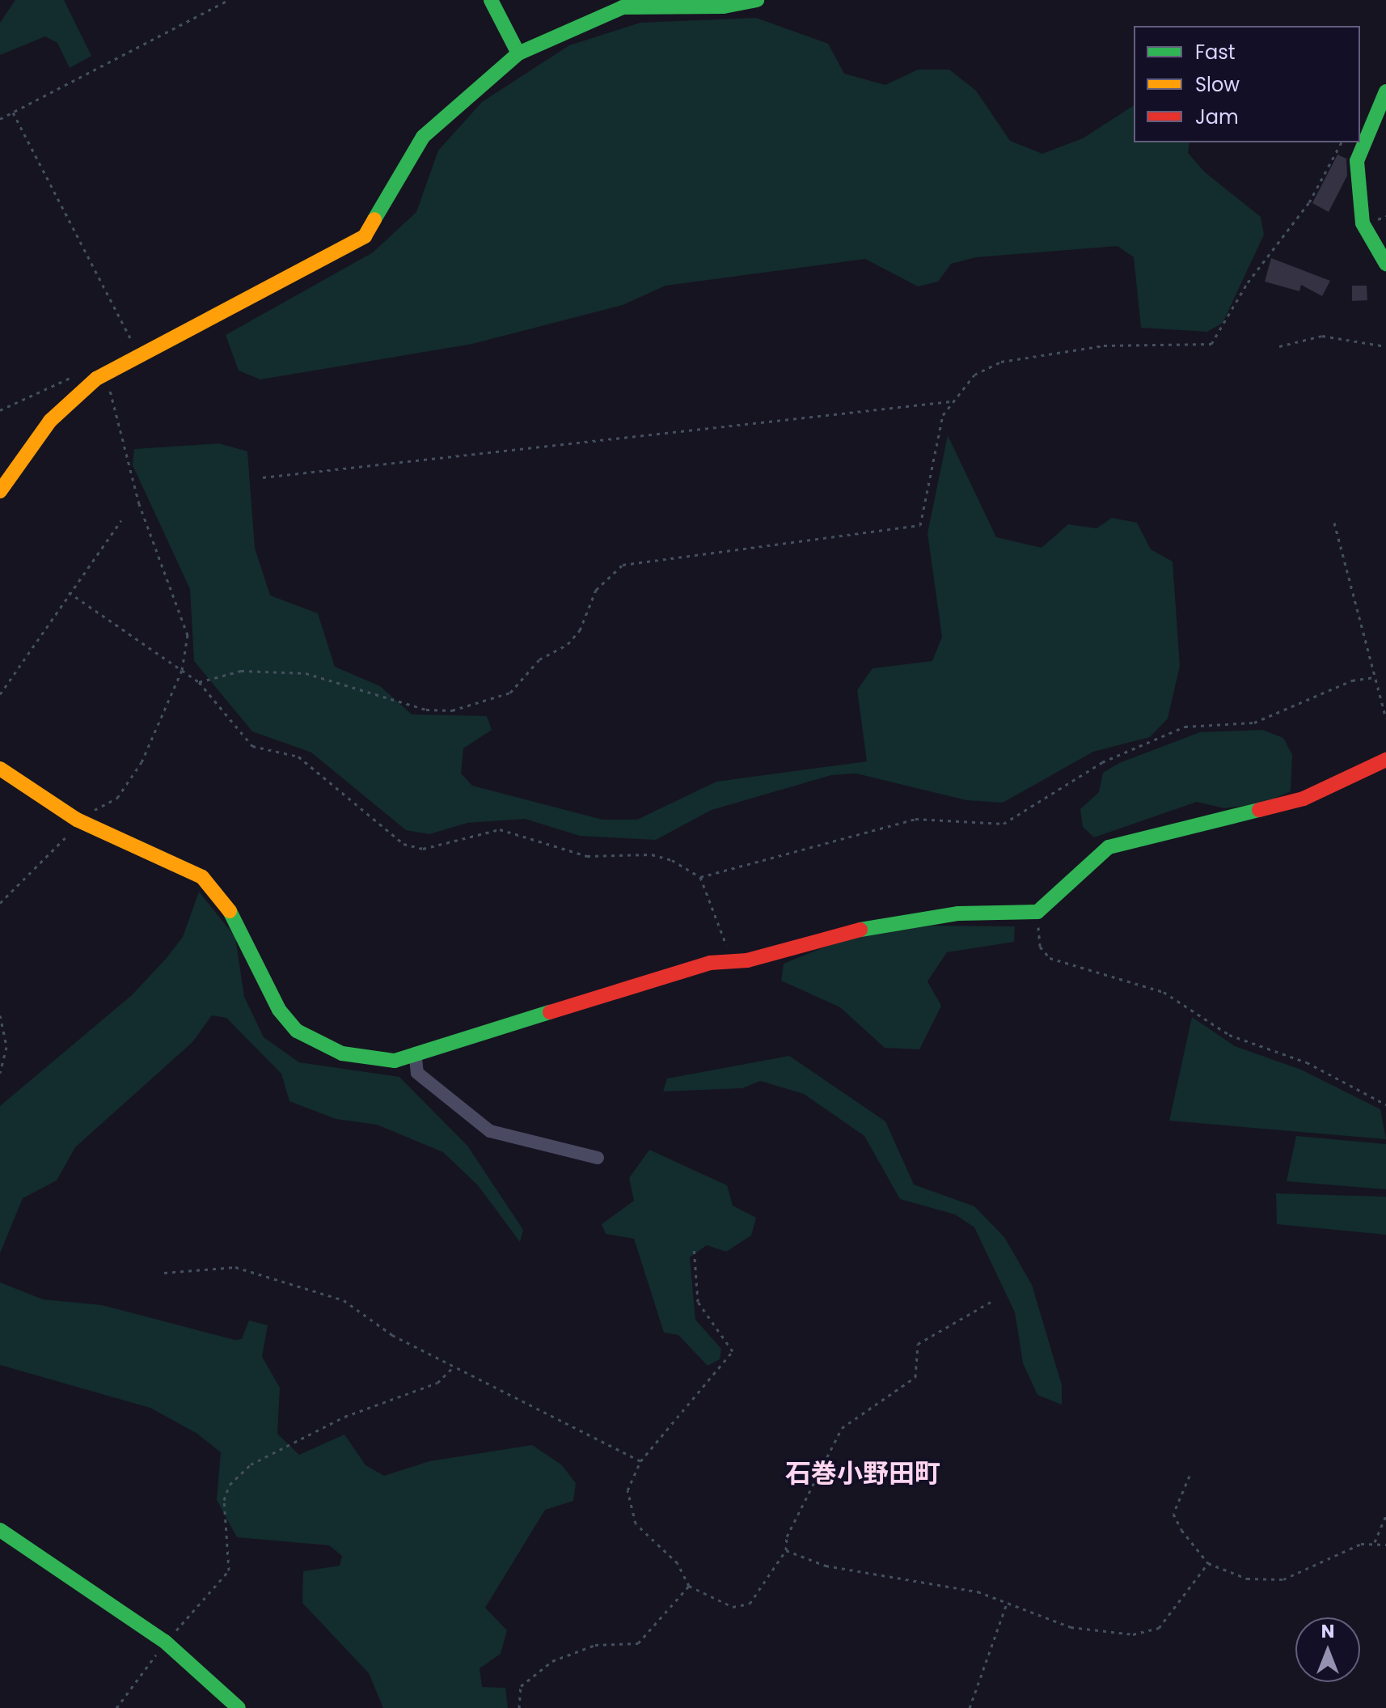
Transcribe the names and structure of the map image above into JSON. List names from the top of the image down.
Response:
{
  "districts": ["石巻小野田町"],
  "legend": ["Fast", "Slow", "Jam"],
  "north": "top"
}
